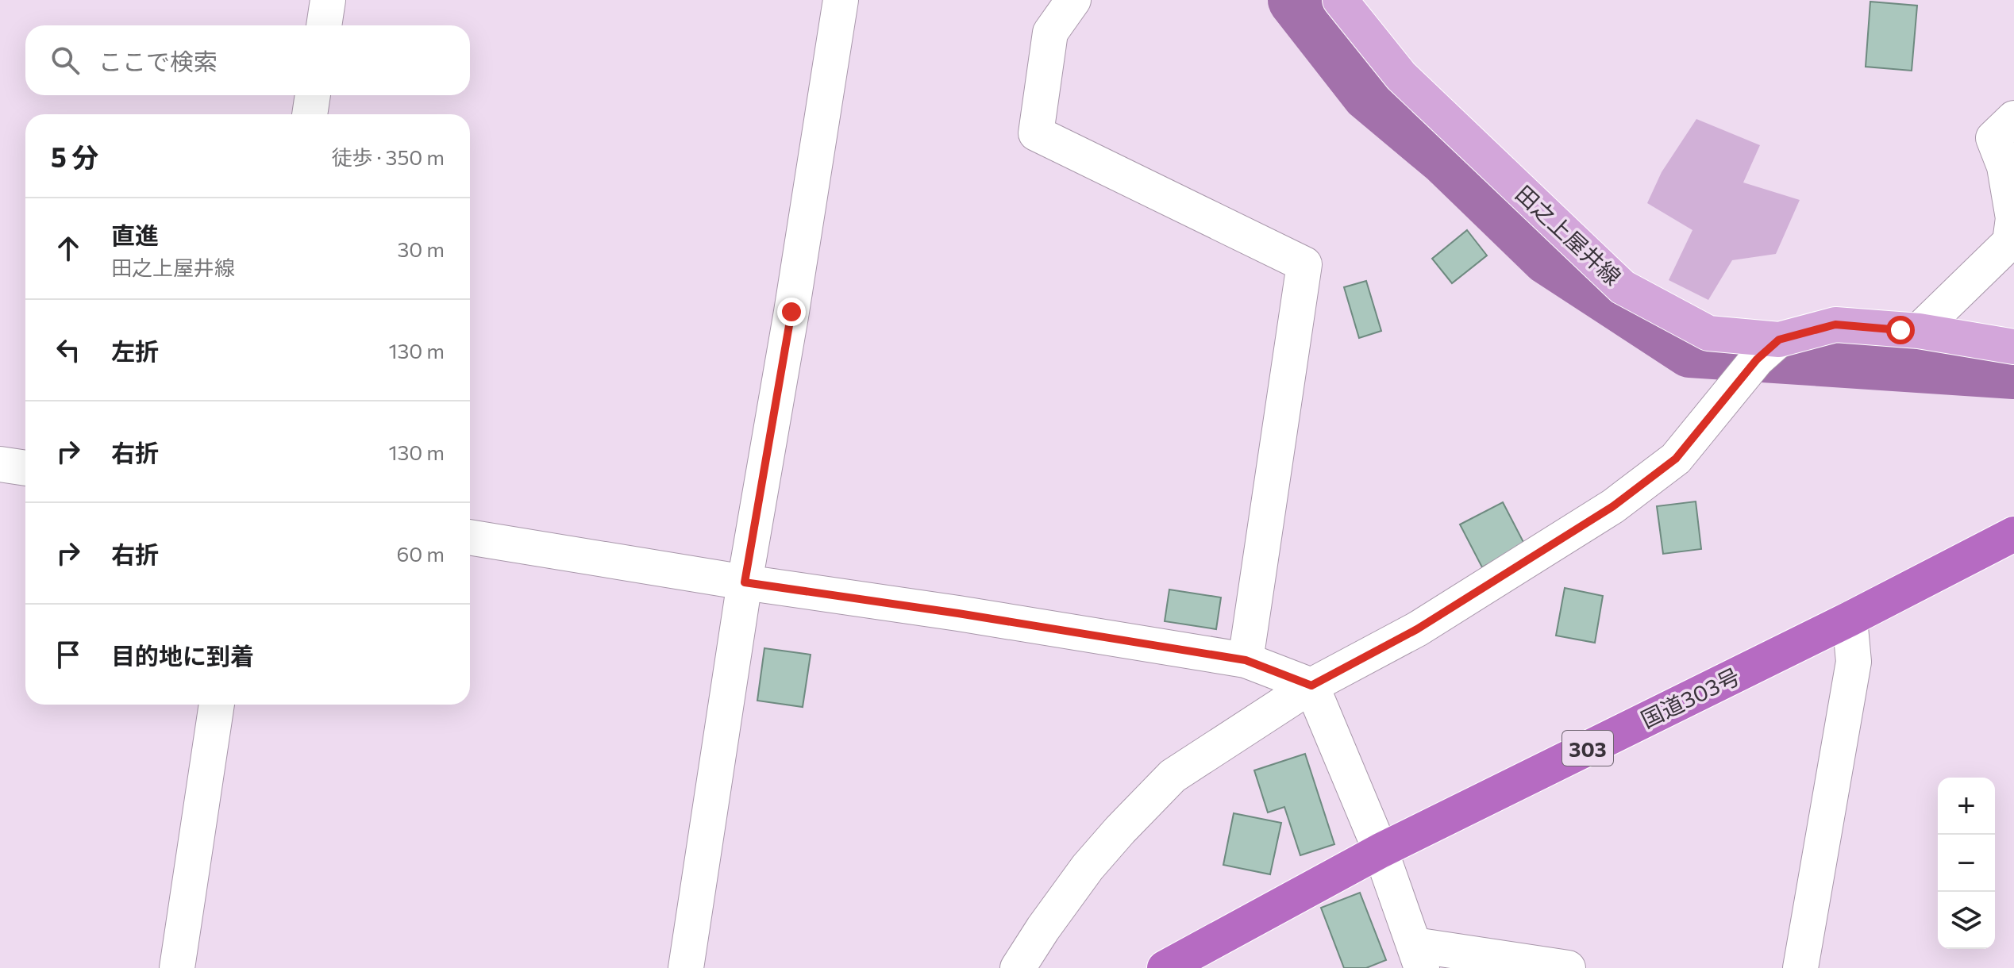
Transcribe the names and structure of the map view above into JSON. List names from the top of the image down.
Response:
{
  "streets": {
    "highway": ["国道303号", "303"],
    "main road": ["田之上屋井線"]
  },
  "page": {
    "search": "ここで検索",
    "heading": ["5 分", "徒歩 · 350 m"],
    "list": [
      ["直進", "田之上屋井線", "30 m"],
      ["左折", "130 m"],
      ["右折", "130 m"],
      ["右折", "60 m"],
      "目的地に到着"
    ],
    "map_buttons": ["+", "−"]
  }
}
